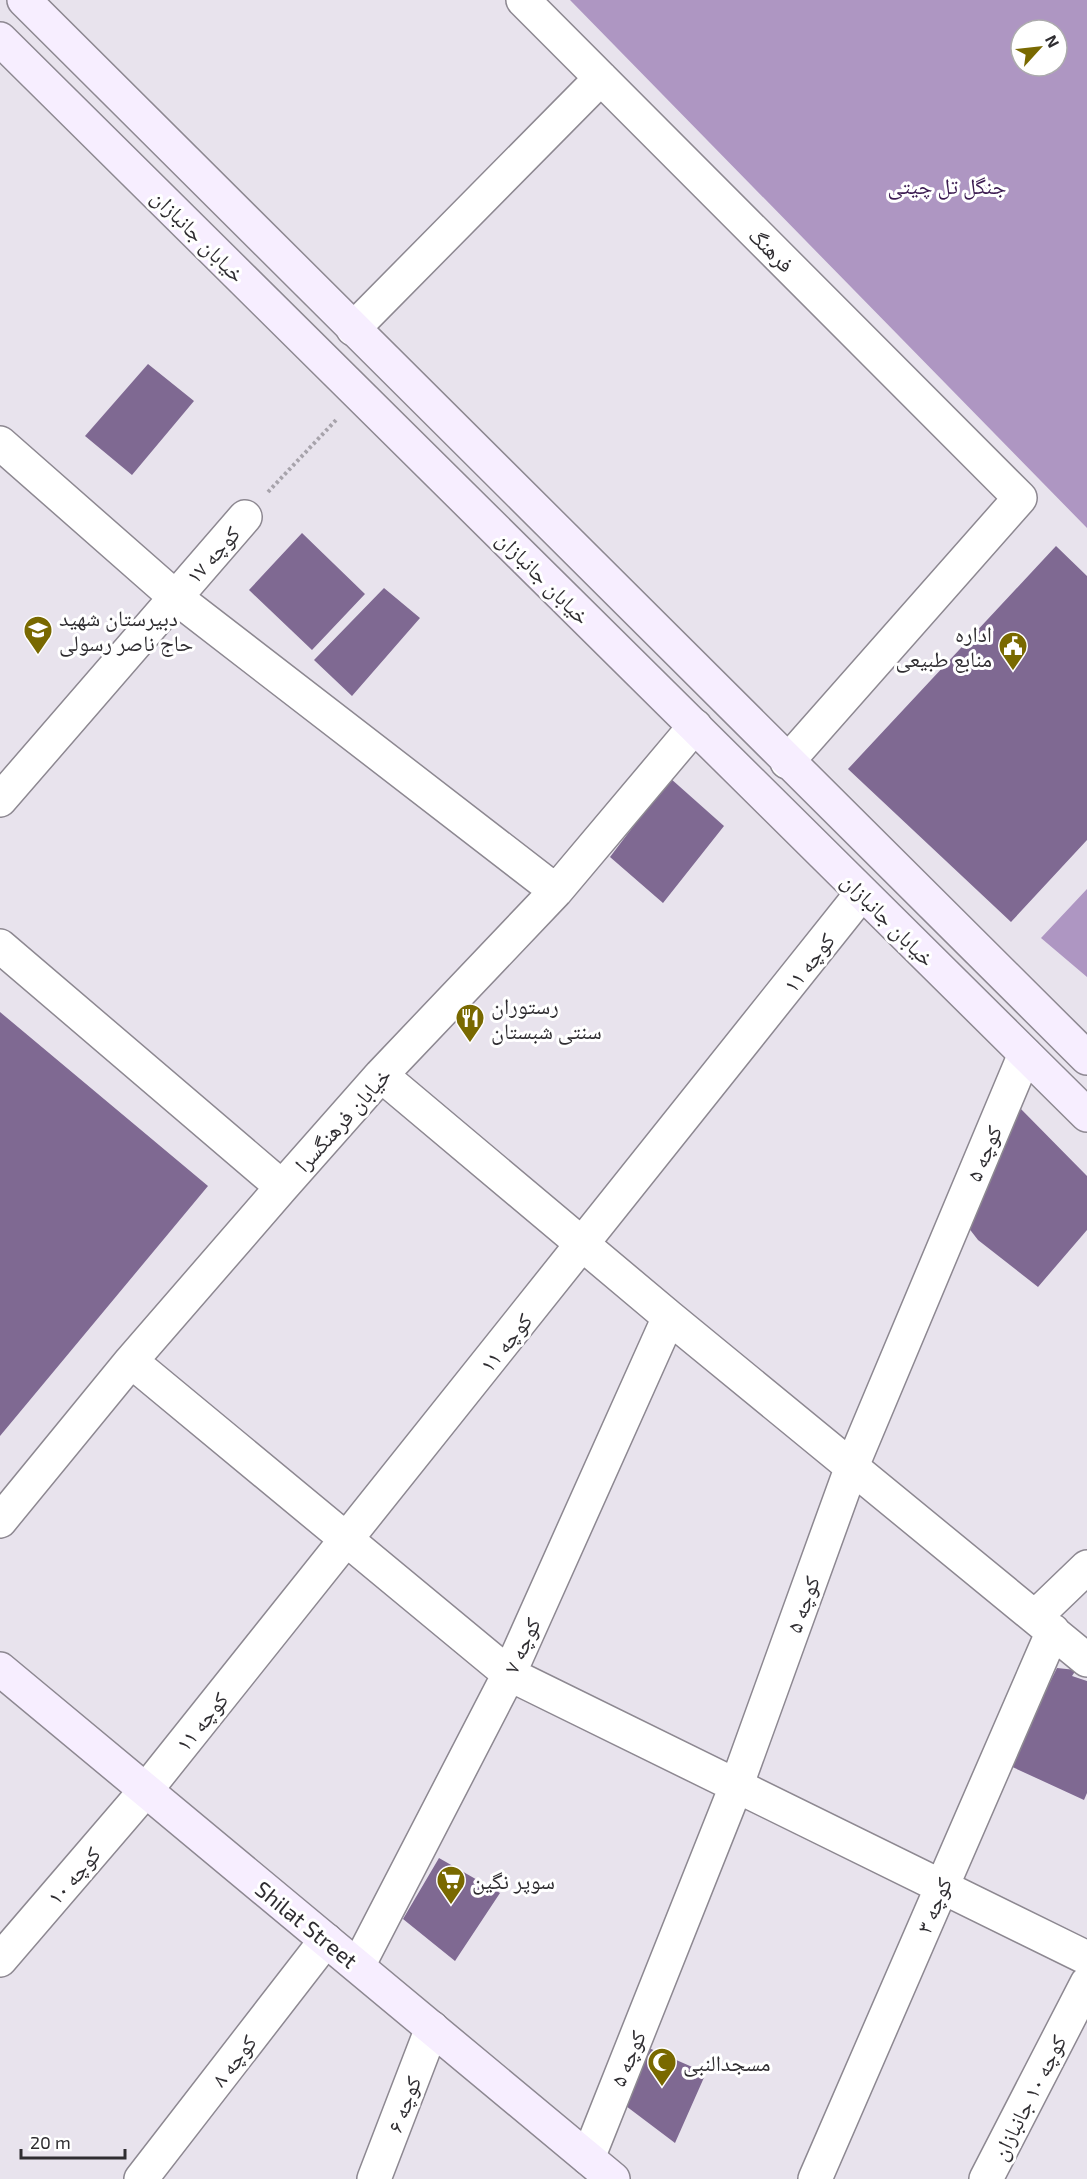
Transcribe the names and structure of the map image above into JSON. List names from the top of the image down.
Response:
{
  "streets": {
    "main road": ["خیابان جانبازان", "Shilat Street"],
    "street": [
      "فرهنگ",
      "کوچه ۱۷",
      "کوچه ۱۱",
      "خیابان فرهنگسرا",
      "کوچه ۵",
      "کوچه ۷",
      "کوچه ۱۰",
      "کوچه ۳",
      "کوچه ۸",
      "کوچه ۱۰ جانبازان",
      "کوچه ۶"
    ]
  },
  "crossings": [
    ["خیابان جانبازان", "فرهنگ"],
    ["خیابان جانبازان", "کوچه ۱۷"],
    ["خیابان جانبازان", "کوچه ۱۱"],
    ["خیابان جانبازان", "خیابان فرهنگسرا"],
    ["خیابان جانبازان", "کوچه ۵"],
    ["کوچه ۱۱", "کوچه ۱۰"],
    ["کوچه ۱۱", "Shilat Street"],
    ["کوچه ۵", "Shilat Street"],
    ["کوچه ۷", "Shilat Street"],
    ["کوچه ۱۰", "Shilat Street"],
    ["Shilat Street", "کوچه ۸"],
    ["Shilat Street", "کوچه ۶"]
  ],
  "parks": ["جنگل تل چیتی"],
  "places": {
    "school or university": ["دبیرستان شهید حاج ناصر رسولی"],
    "public building": ["اداره منابع طبیعی"],
    "restaurant": ["رستوران سنتی شبستان"],
    "supermarket": ["سوپر نگین"],
    "mosque": ["مسجدالنبی"]
  },
  "scale_bar": "20 m",
  "north": "top right"
}
